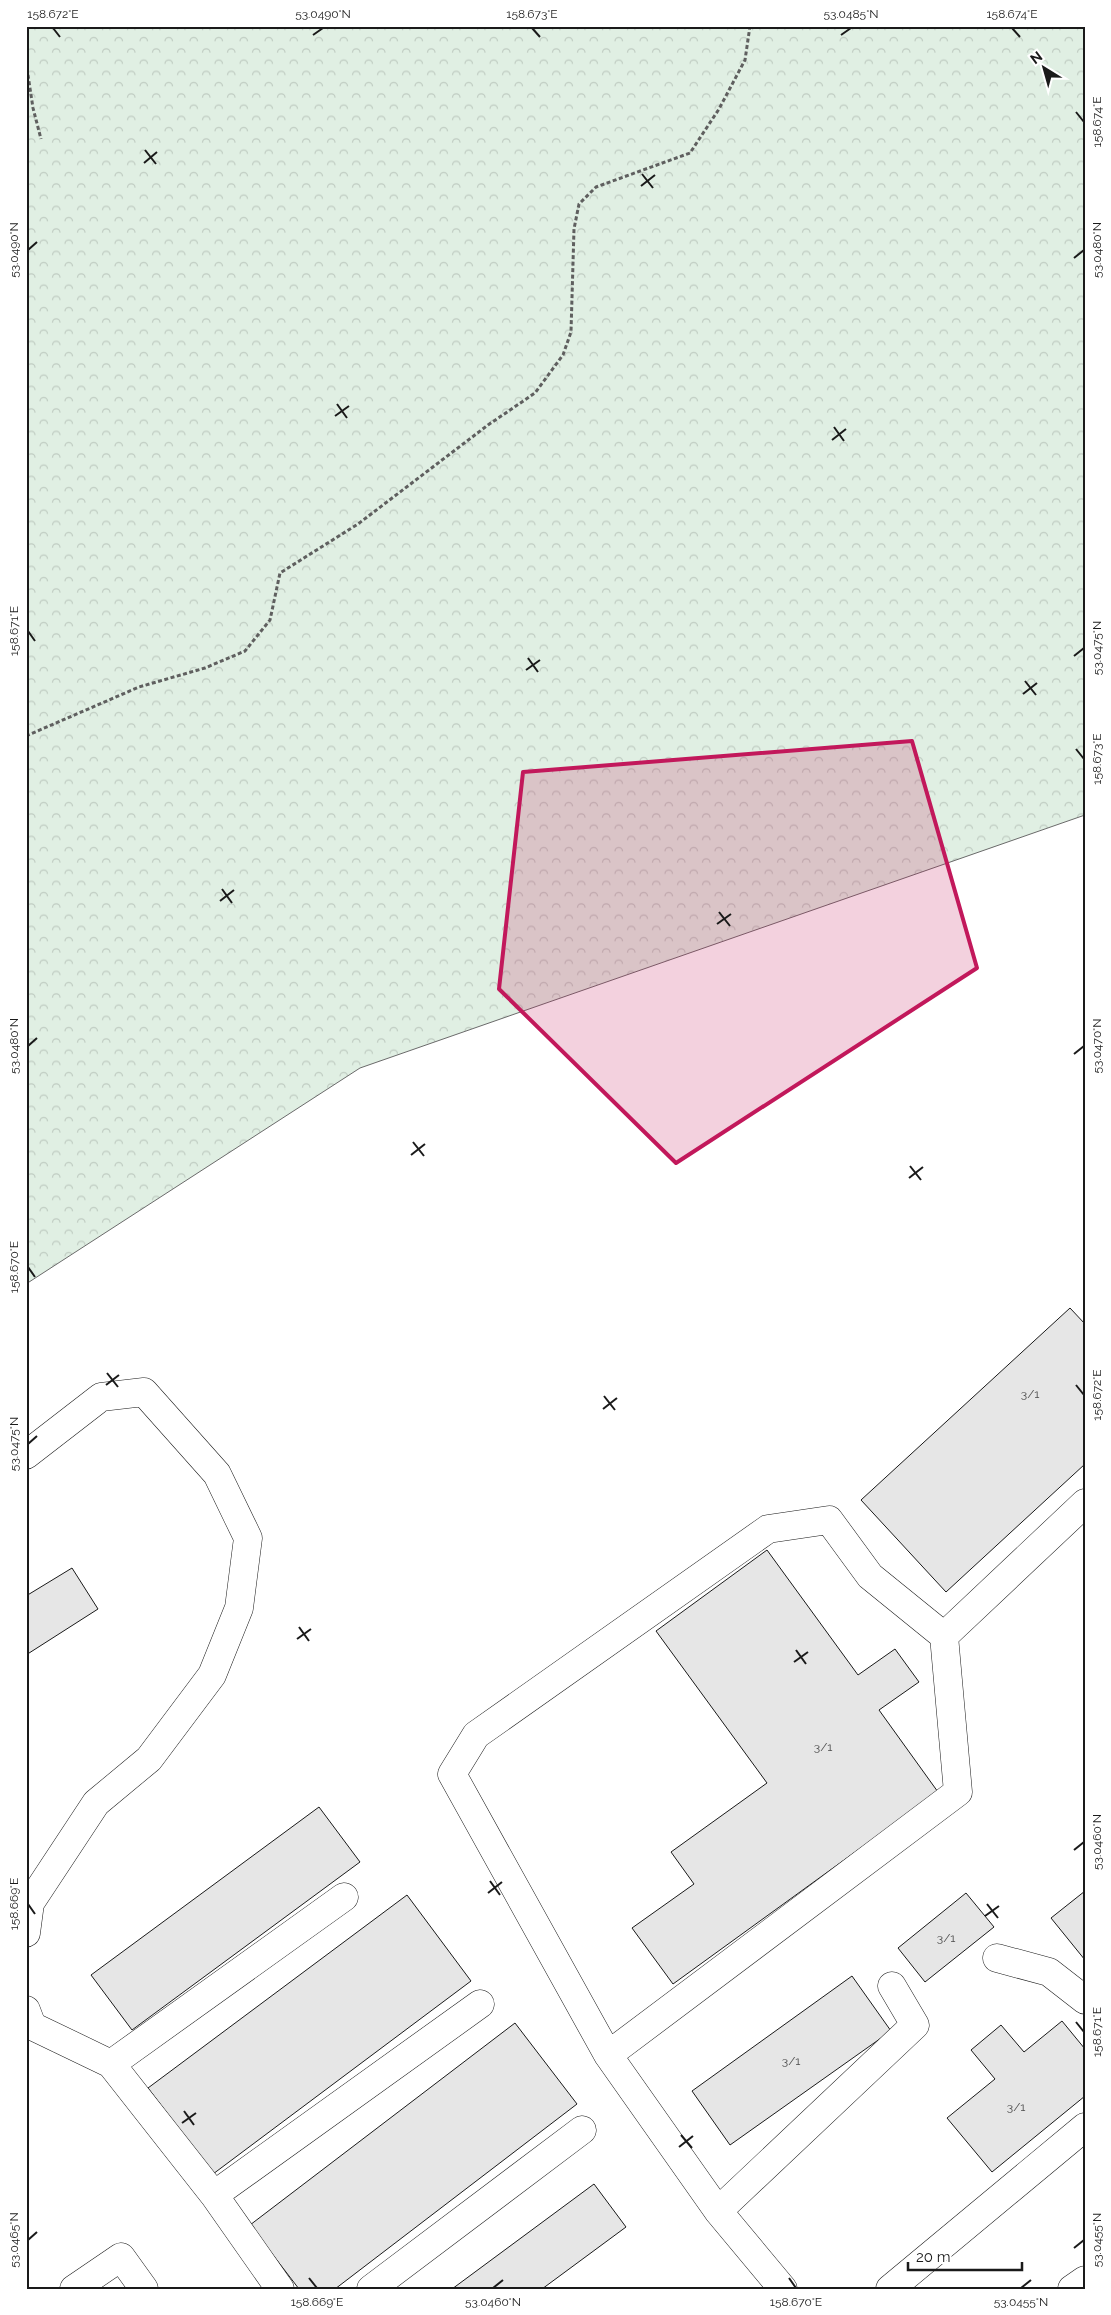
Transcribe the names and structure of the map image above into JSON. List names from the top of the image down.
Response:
{
  "house_numbers": [
    "3/1",
    "3/1",
    "3/1",
    "3/1",
    "3/1"
  ],
  "scale_bar": "20 m",
  "north": "top left",
  "coordinates": [
    "158.672°E",
    "53.0490°N",
    "158.673°E",
    "53.0485°N",
    "158.674°E",
    "53.0480°N",
    "158.671°E",
    "53.0475°N",
    "53.0470°N",
    "158.670°E",
    "53.0460°N",
    "158.669°E",
    "53.0465°N",
    "53.0455°N"
  ]
}
